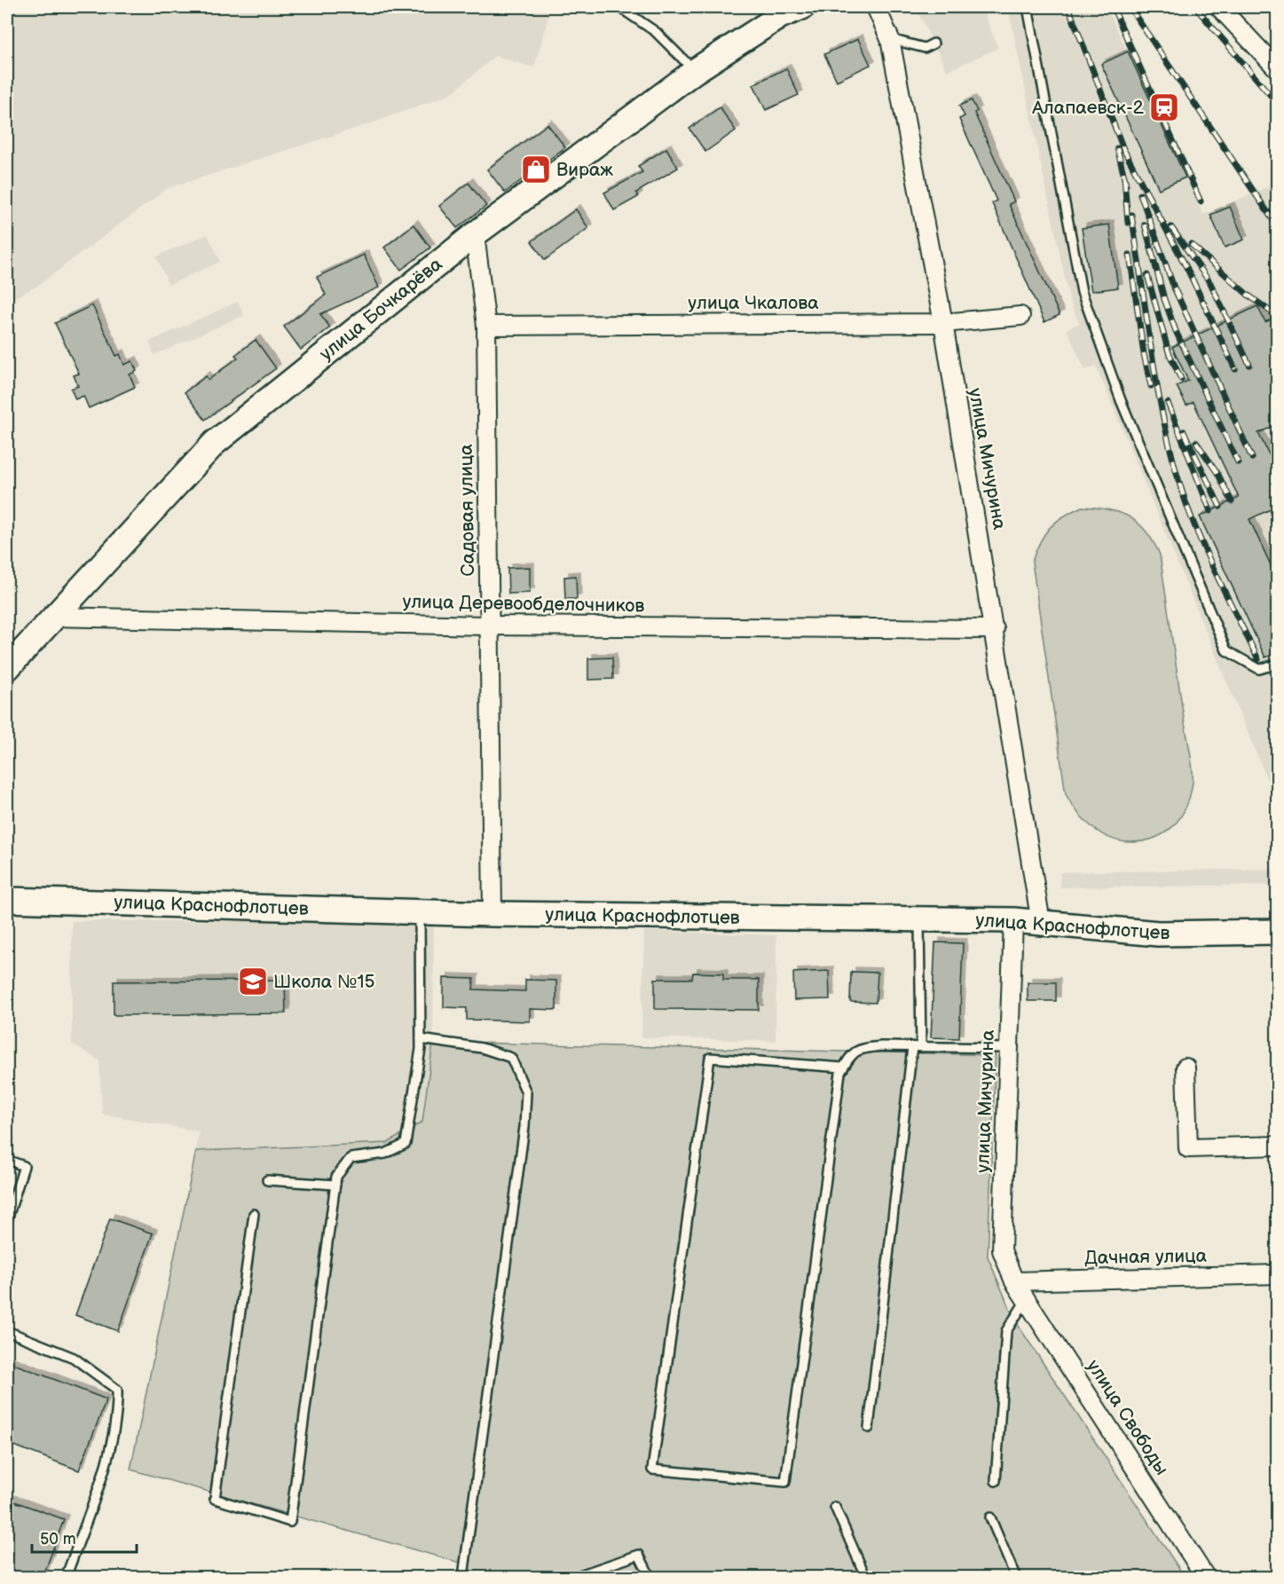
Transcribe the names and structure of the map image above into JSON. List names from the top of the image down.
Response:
{
  "streets": {
    "street": [
      "улица Чкалова",
      "улица Бочкарёва",
      "улица Мичурина",
      "Садовая улица",
      "улица Деревообделочников",
      "улица Краснофлотцев",
      "Дачная улица",
      "улица Свободы"
    ]
  },
  "crossings": [
    ["улица Чкалова", "улица Мичурина"],
    ["улица Чкалова", "Садовая улица"],
    ["улица Бочкарёва", "Садовая улица"],
    ["улица Бочкарёва", "улица Деревообделочников"],
    ["улица Мичурина", "улица Деревообделочников"],
    ["улица Мичурина", "улица Краснофлотцев"],
    ["улица Мичурина", "Дачная улица"],
    ["улица Мичурина", "улица Свободы"],
    ["Садовая улица", "улица Деревообделочников"],
    ["Садовая улица", "улица Краснофлотцев"],
    ["Дачная улица", "улица Свободы"]
  ],
  "places": {
    "station": ["Алапаевск-2"],
    "shop": ["Вираж"],
    "school or university": ["Школа №15"]
  },
  "scale_bar": "50 m"
}
